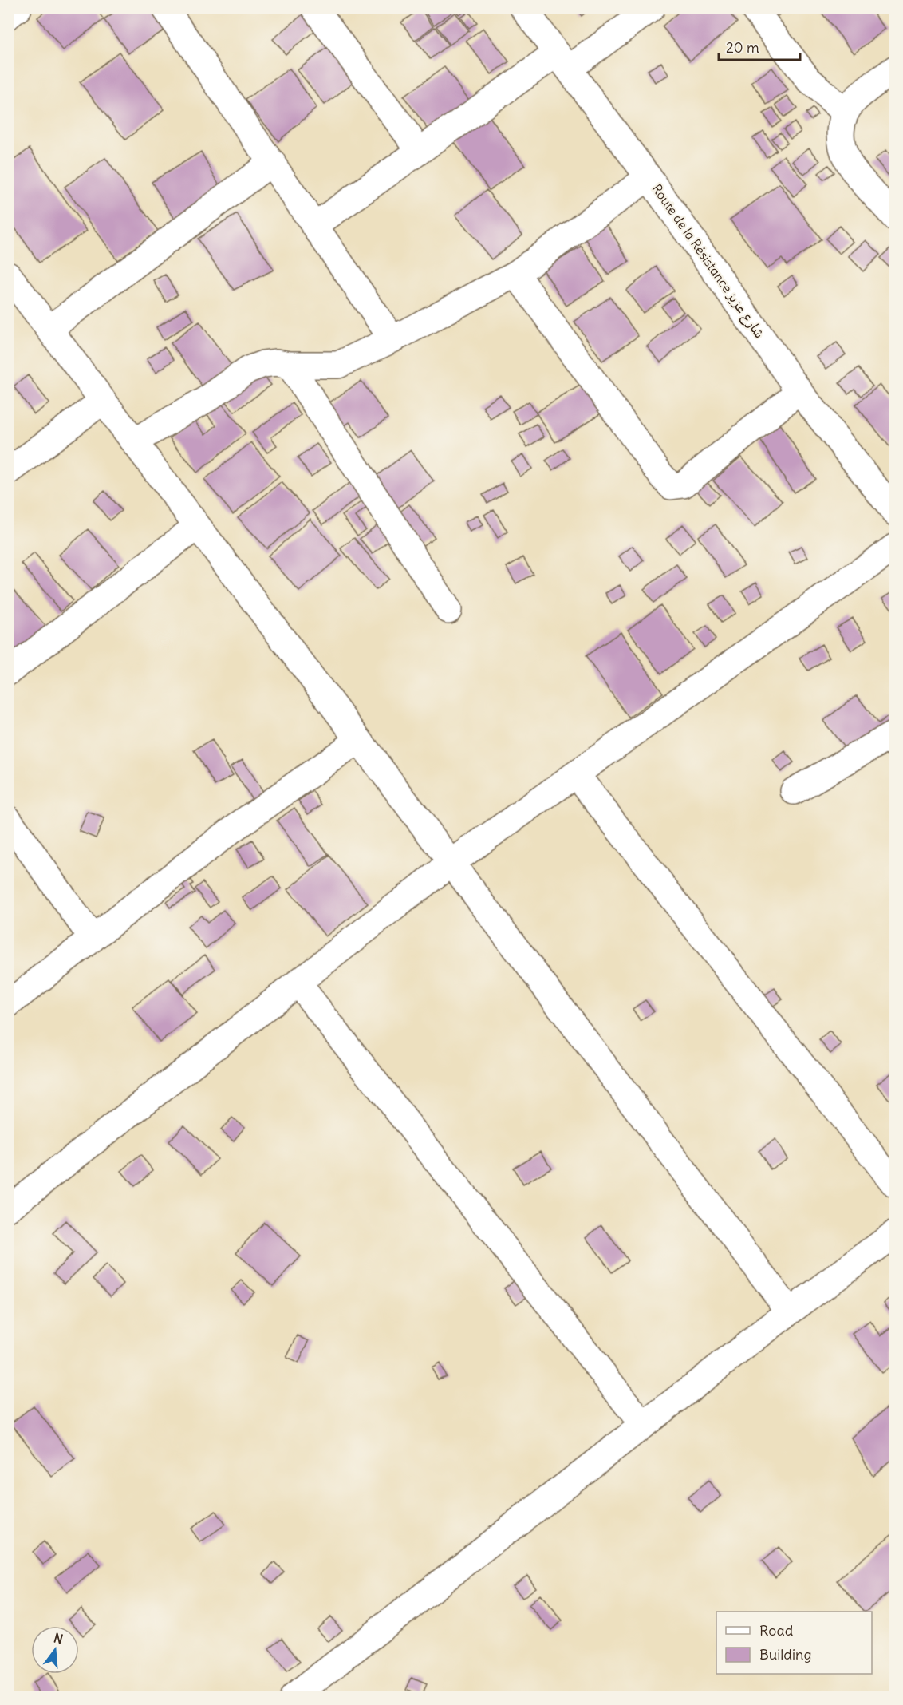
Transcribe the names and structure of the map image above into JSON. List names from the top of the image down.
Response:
{
  "streets": {
    "street": ["Route de la Résistance شارع عزيز"]
  },
  "legend": ["Road", "Building"],
  "scale_bar": "20 m",
  "north": "top"
}
